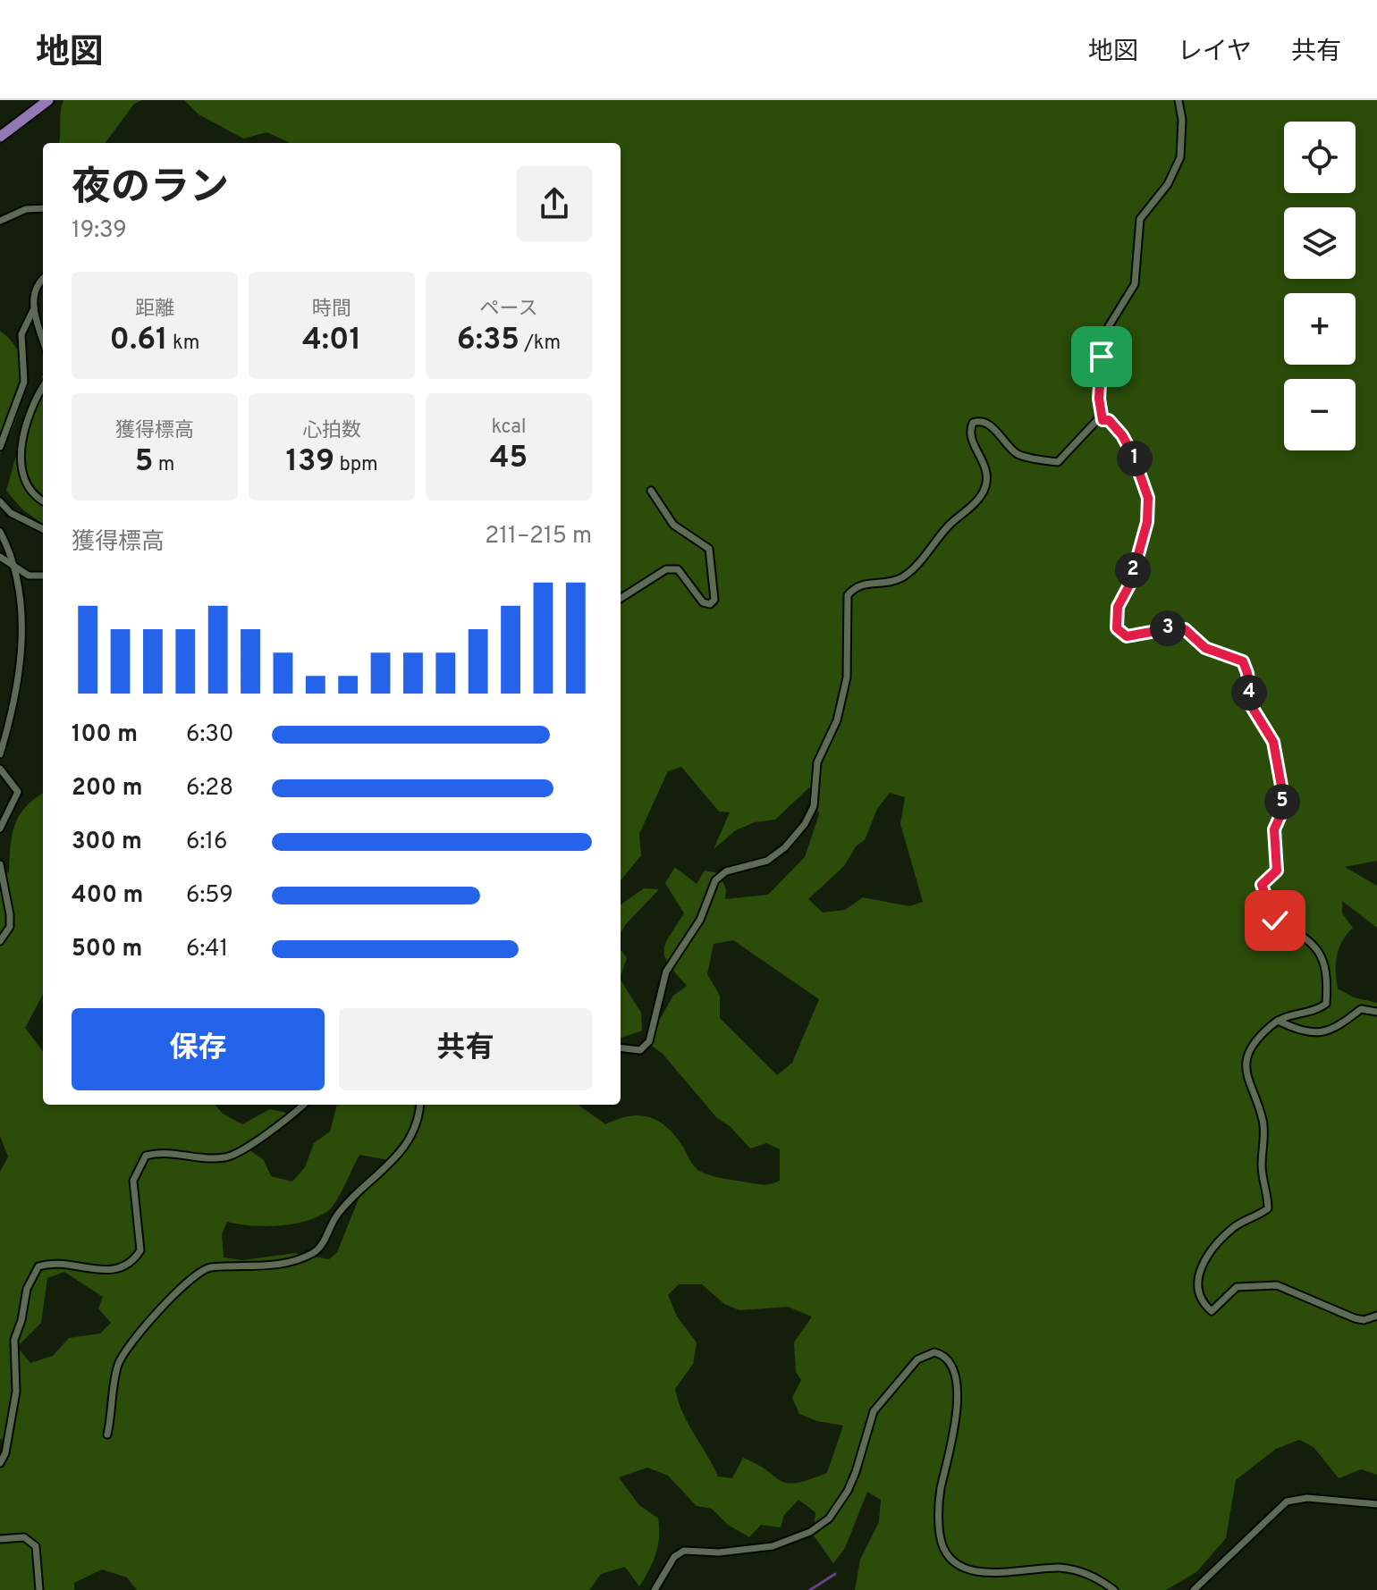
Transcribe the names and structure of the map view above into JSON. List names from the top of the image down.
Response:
{
  "page": {
    "header": "地図",
    "nav": ["地図", "レイヤ", "共有"],
    "map_buttons": ["+", "−"],
    "heading": ["夜のラン", "19:39"],
    "stats": [
      ["距離", "0.61 km"],
      ["時間", "4:01"],
      ["ペース", "6:35 /km"],
      ["獲得標高", "5 m"],
      ["心拍数", "139 bpm"],
      ["kcal", "45"]
    ],
    "pins": [
      "1",
      "2",
      "3",
      "4",
      "5"
    ],
    "chart": ["獲得標高", "211–215 m"],
    "list": [
      {
        "name": "100 m",
        "note": "6:30"
      },
      {
        "name": "200 m",
        "note": "6:28"
      },
      {
        "name": "300 m",
        "note": "6:16"
      },
      {
        "name": "400 m",
        "note": "6:59"
      },
      {
        "name": "500 m",
        "note": "6:41"
      }
    ],
    "buttons": ["保存", "共有"]
  }
}
